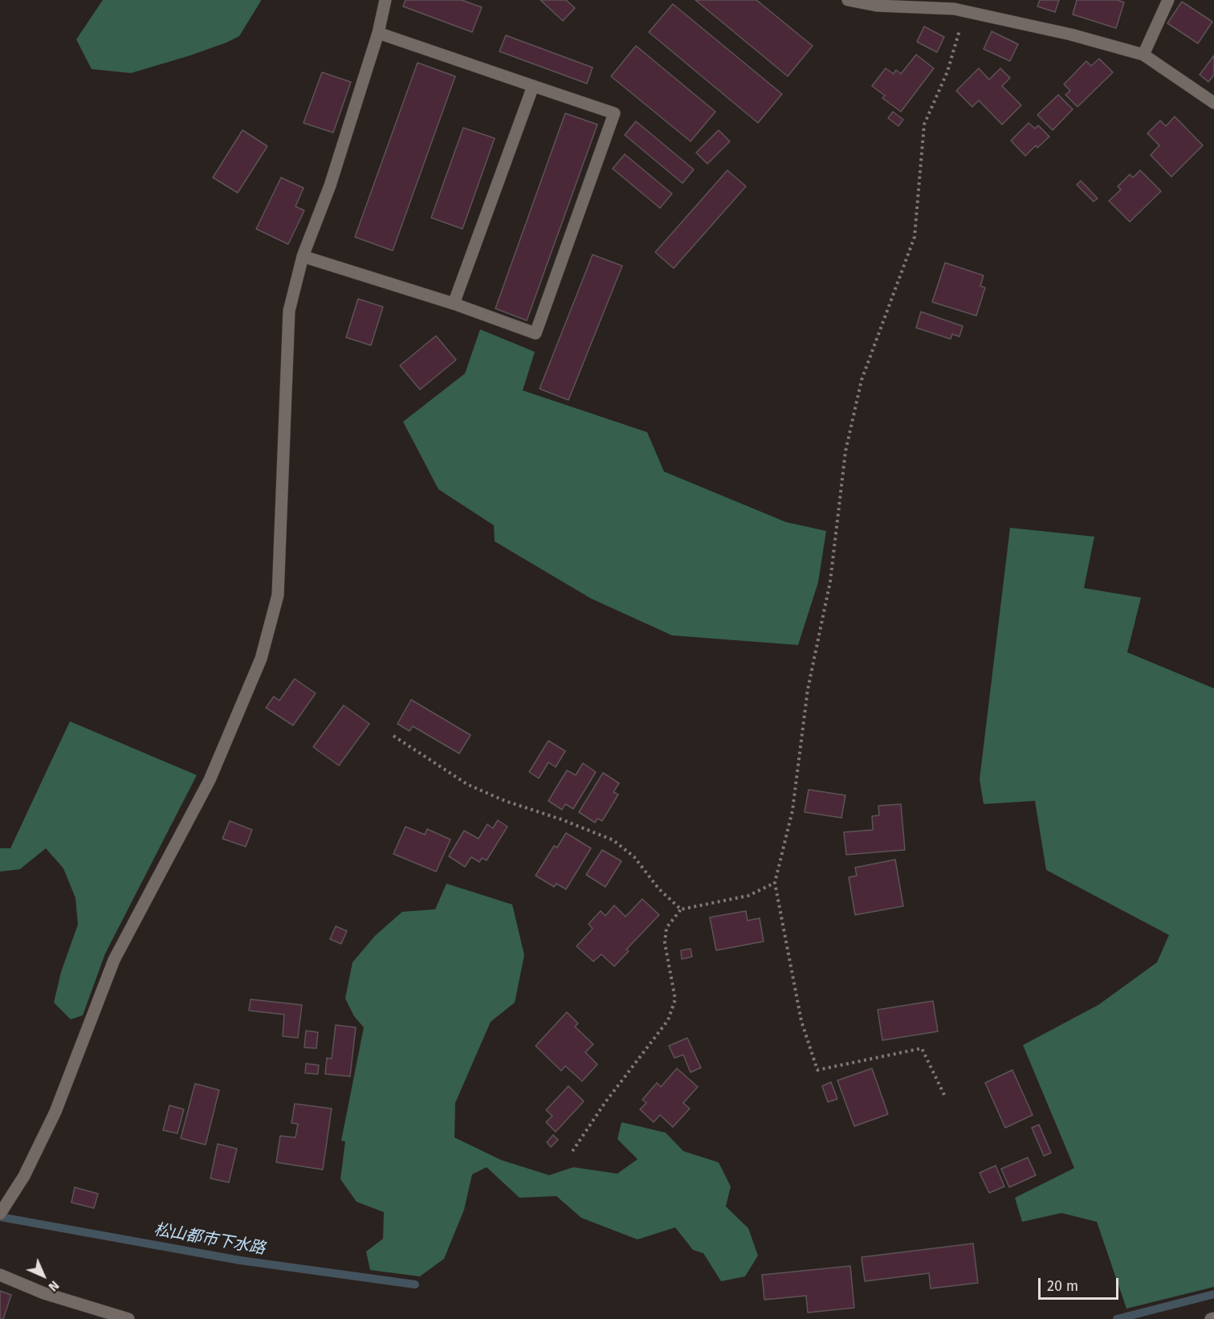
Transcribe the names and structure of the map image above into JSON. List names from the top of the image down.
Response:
{
  "water": ["松山都市下水路"],
  "scale_bar": "20 m",
  "north": "bottom right"
}
